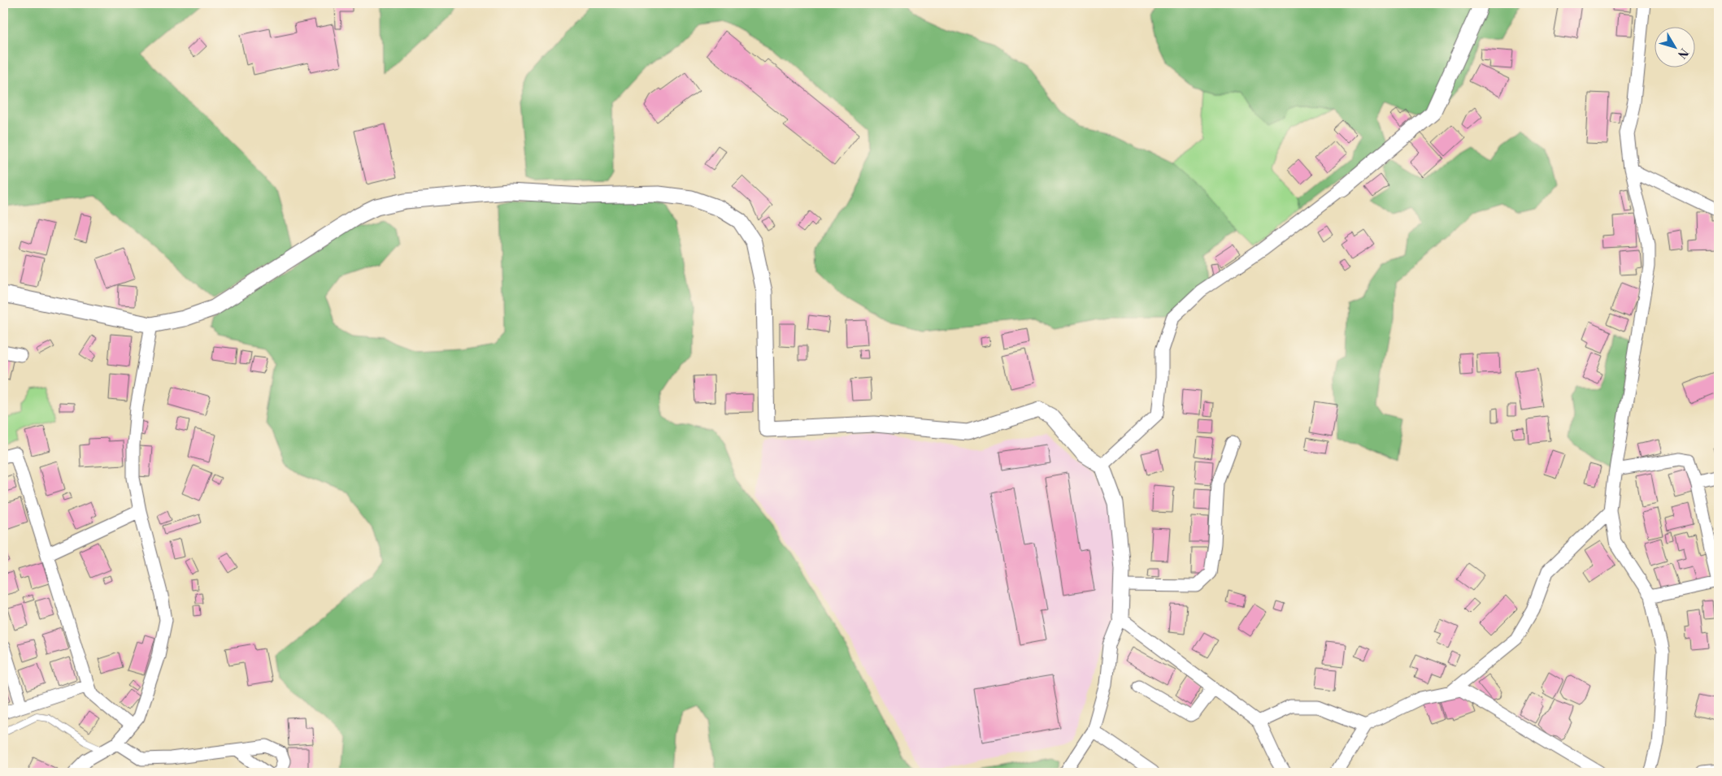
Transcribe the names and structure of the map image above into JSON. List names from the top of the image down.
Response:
{
  "north": "bottom right"
}
